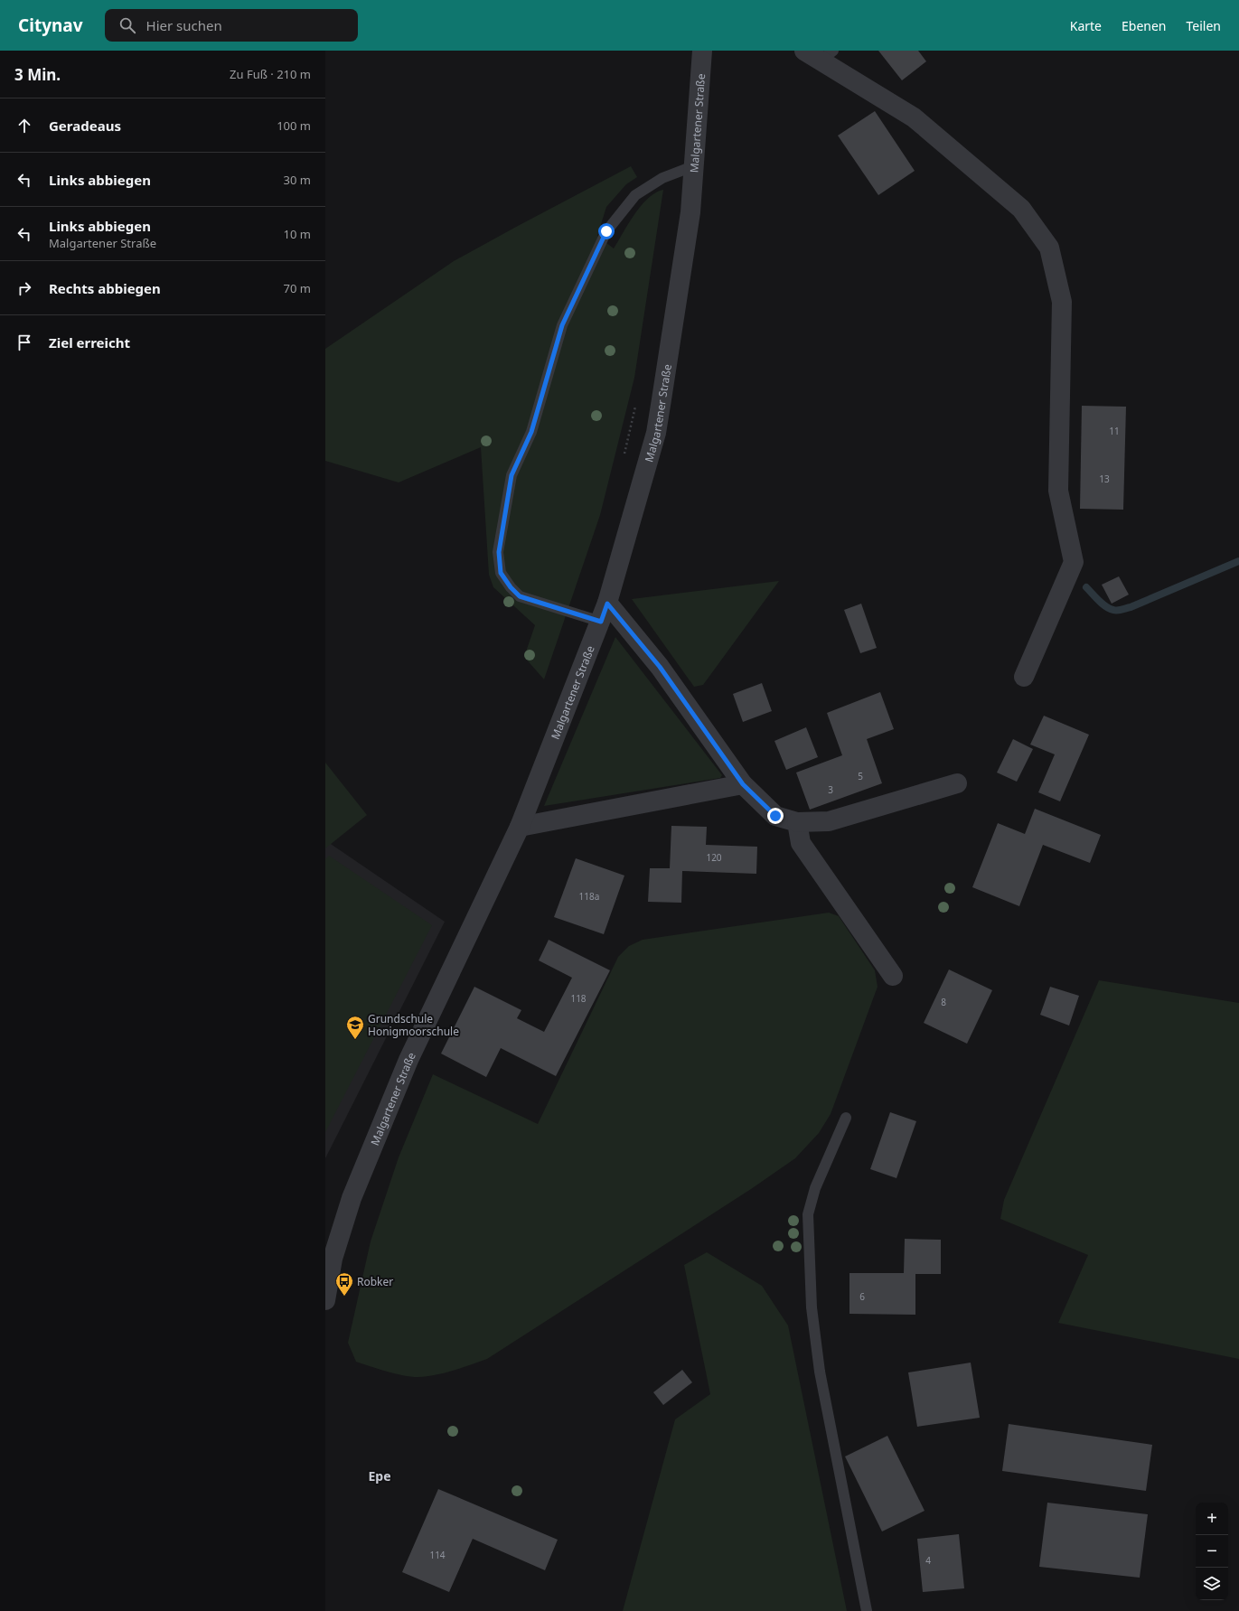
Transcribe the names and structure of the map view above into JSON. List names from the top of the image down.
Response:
{
  "streets": {
    "street": ["Malgartener Straße"]
  },
  "districts": ["Epe"],
  "places": {
    "school or university": ["Grundschule Honigmoorschule"],
    "bus stop": ["Robker"]
  },
  "house_numbers": [
    "11",
    "13",
    "5",
    "3",
    "120",
    "118a",
    "118",
    "8",
    "6",
    "114",
    "4"
  ],
  "page": {
    "header": "Citynav",
    "search": "Hier suchen",
    "nav": ["Karte", "Ebenen", "Teilen"],
    "heading": ["3 Min.", "Zu Fuß · 210 m"],
    "list": [
      ["Geradeaus", "100 m"],
      ["Links abbiegen", "30 m"],
      ["Links abbiegen", "Malgartener Straße", "10 m"],
      ["Rechts abbiegen", "70 m"],
      "Ziel erreicht"
    ],
    "map_buttons": ["+", "−"]
  }
}
